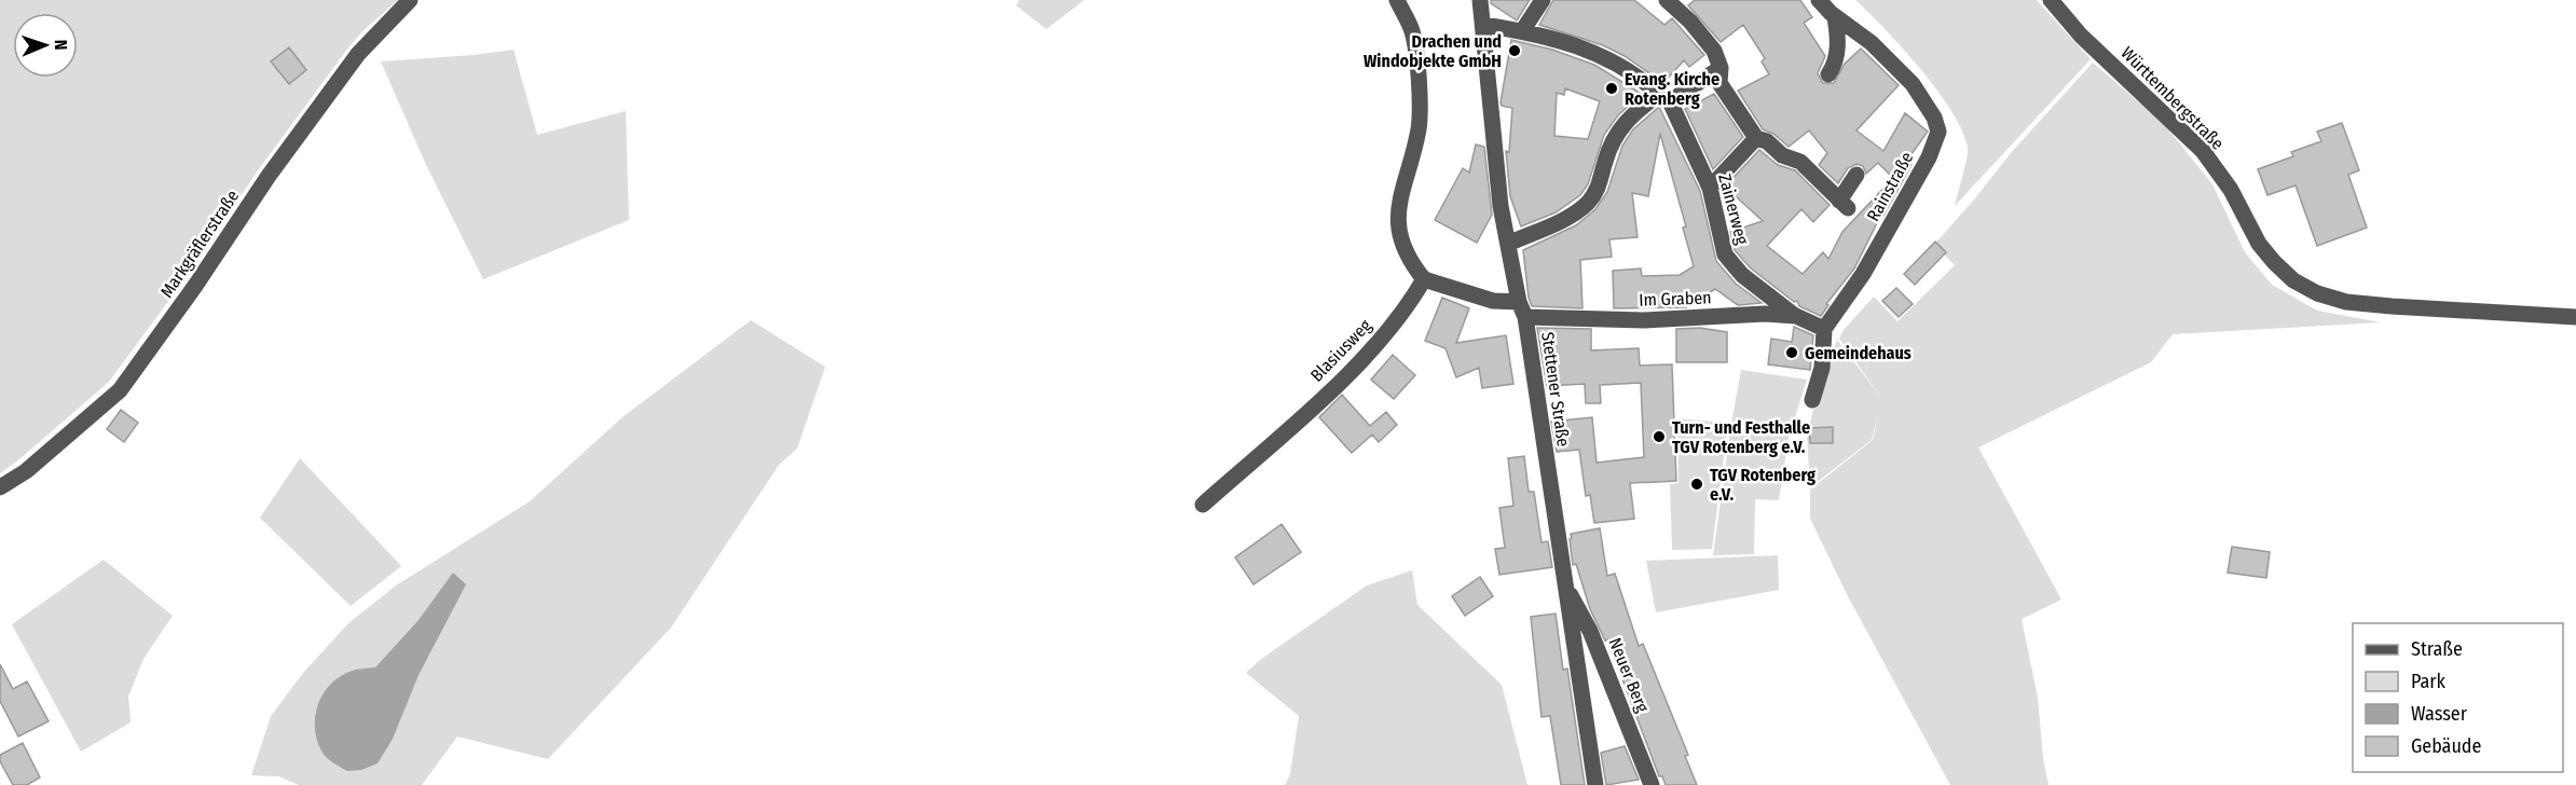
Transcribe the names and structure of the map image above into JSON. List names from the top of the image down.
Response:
{
  "streets": {
    "street": [
      "Württembergstraße",
      "Rainstraße",
      "Zainerweg",
      "Markgräflerstraße",
      "Im Graben",
      "Blasiusweg",
      "Stettener Straße",
      "Neuer Berg"
    ]
  },
  "crossings": [
    ["Rainstraße", "Im Graben"],
    ["Zainerweg", "Im Graben"],
    ["Im Graben", "Stettener Straße"],
    ["Stettener Straße", "Neuer Berg"]
  ],
  "places": [
    "Drachen und Windobjekte GmbH",
    "Evang. Kirche Rotenberg",
    "Gemeindehaus",
    "Turn- und Festhalle TGV Rotenberg e.V.",
    "TGV Rotenberg e.V."
  ],
  "legend": [
    "Straße",
    "Park",
    "Wasser",
    "Gebäude"
  ],
  "north": "right"
}
